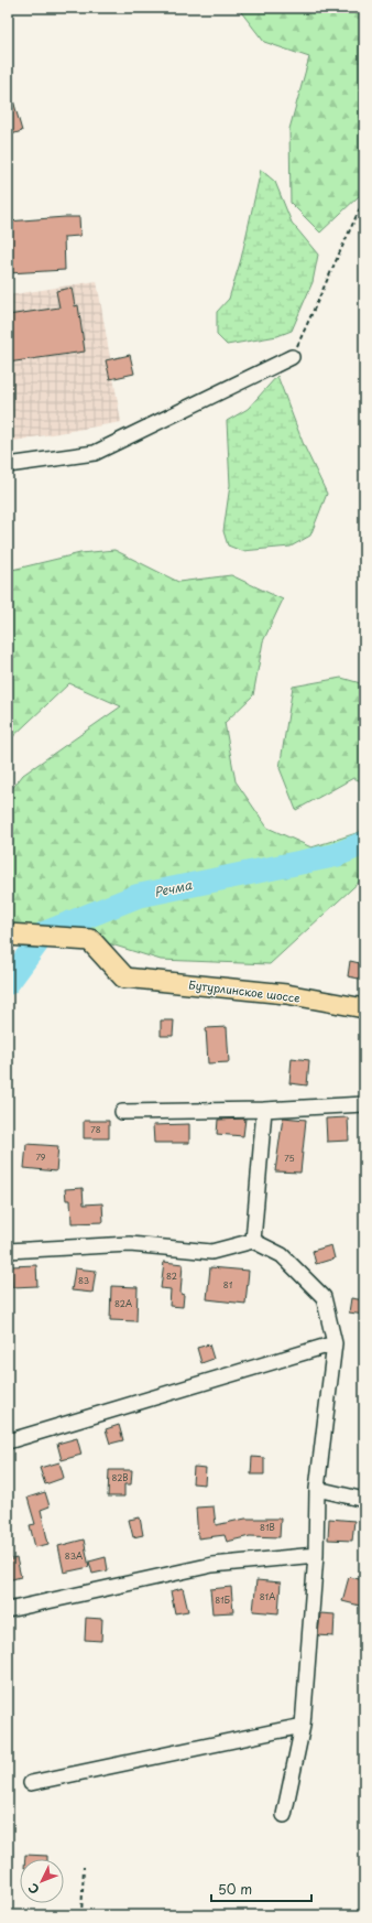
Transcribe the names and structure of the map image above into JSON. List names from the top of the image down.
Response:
{
  "streets": {
    "main road": ["Бутурлинское шоссе"]
  },
  "water": ["Речма"],
  "house_numbers": [
    "78",
    "79",
    "75",
    "82",
    "83",
    "81",
    "82А",
    "82В",
    "81В",
    "83А",
    "81А",
    "81Б"
  ],
  "scale_bar": "50 m",
  "north": "bottom left"
}
